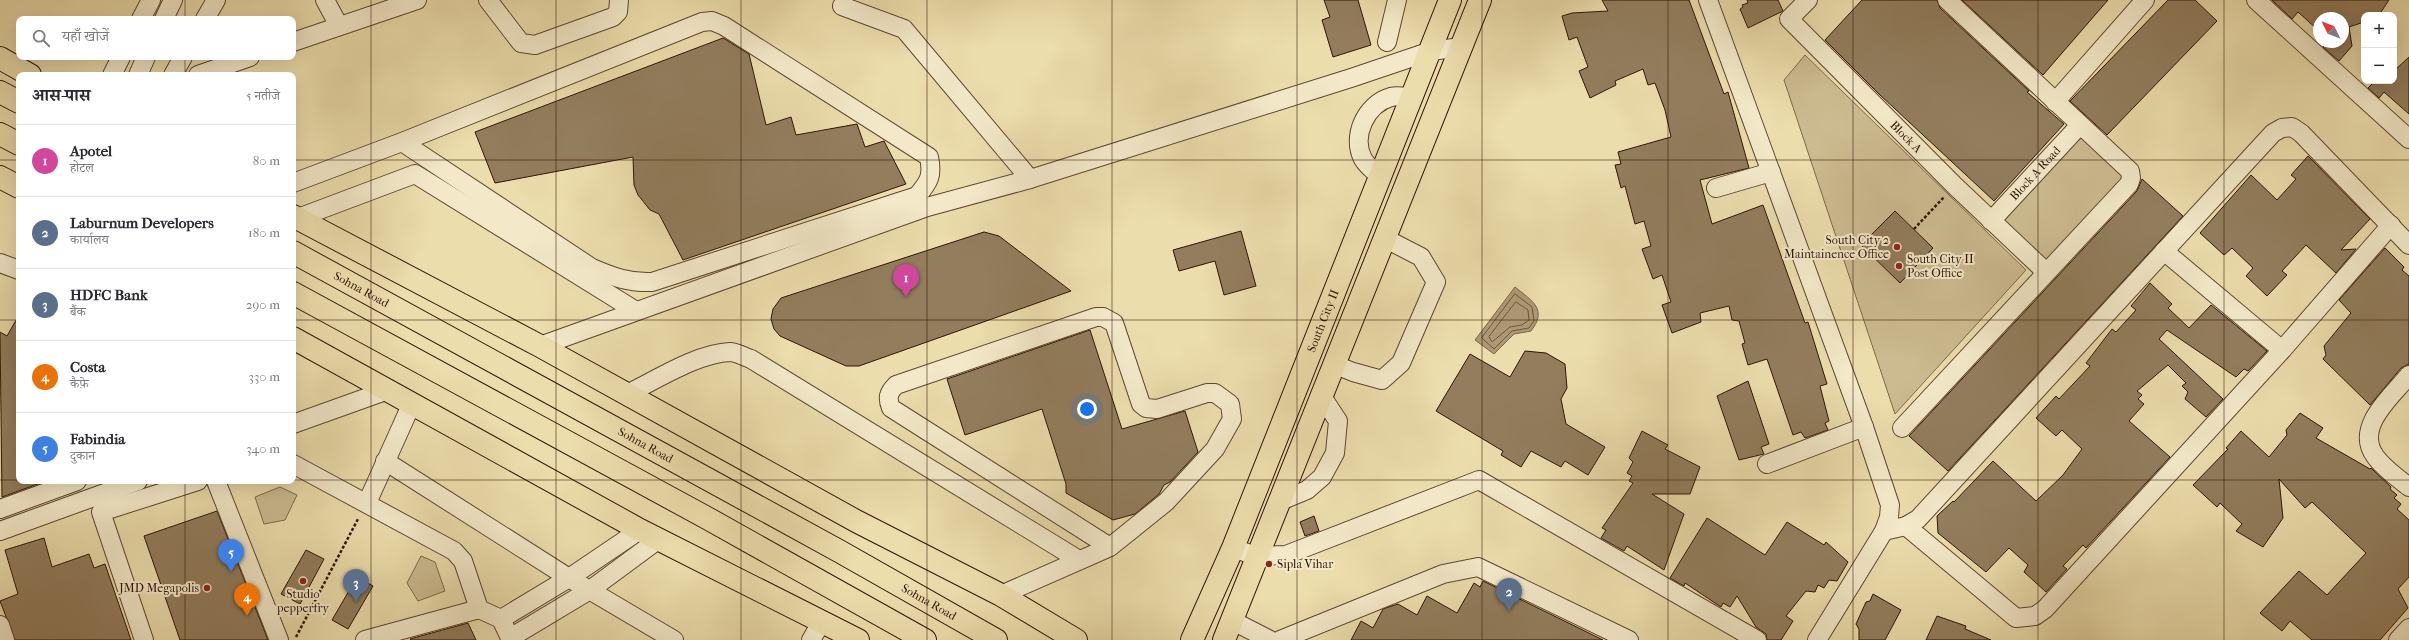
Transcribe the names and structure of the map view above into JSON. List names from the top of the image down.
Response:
{
  "streets": {
    "main road": ["Sohna Road", "South City II"],
    "street": ["Block A", "Block A Road"]
  },
  "crossings": [
    ["Block A", "Block A Road"]
  ],
  "places": [
    "South City 2 Maintainence Office",
    "South City II Post Office",
    "Sipla Vihar",
    "Studio pepperfry",
    "JMD Megapolis"
  ],
  "north": "top left",
  "page": {
    "map_buttons": ["+", "−"],
    "search": "यहाँ खोजें",
    "heading": ["आस-पास", "5 नतीजे"],
    "list": [
      {
        "mark": "1",
        "name": "Apotel",
        "note": "होटल",
        "value": "80 m"
      },
      {
        "mark": "2",
        "name": "Laburnum Developers",
        "note": "कार्यालय",
        "value": "180 m"
      },
      {
        "mark": "3",
        "name": "HDFC Bank",
        "note": "बैंक",
        "value": "290 m"
      },
      {
        "mark": "4",
        "name": "Costa",
        "note": "कैफ़े",
        "value": "330 m"
      },
      {
        "mark": "5",
        "name": "Fabindia",
        "note": "दुकान",
        "value": "340 m"
      }
    ],
    "pins": [
      "1",
      "5",
      "3",
      "2",
      "4"
    ]
  }
}
